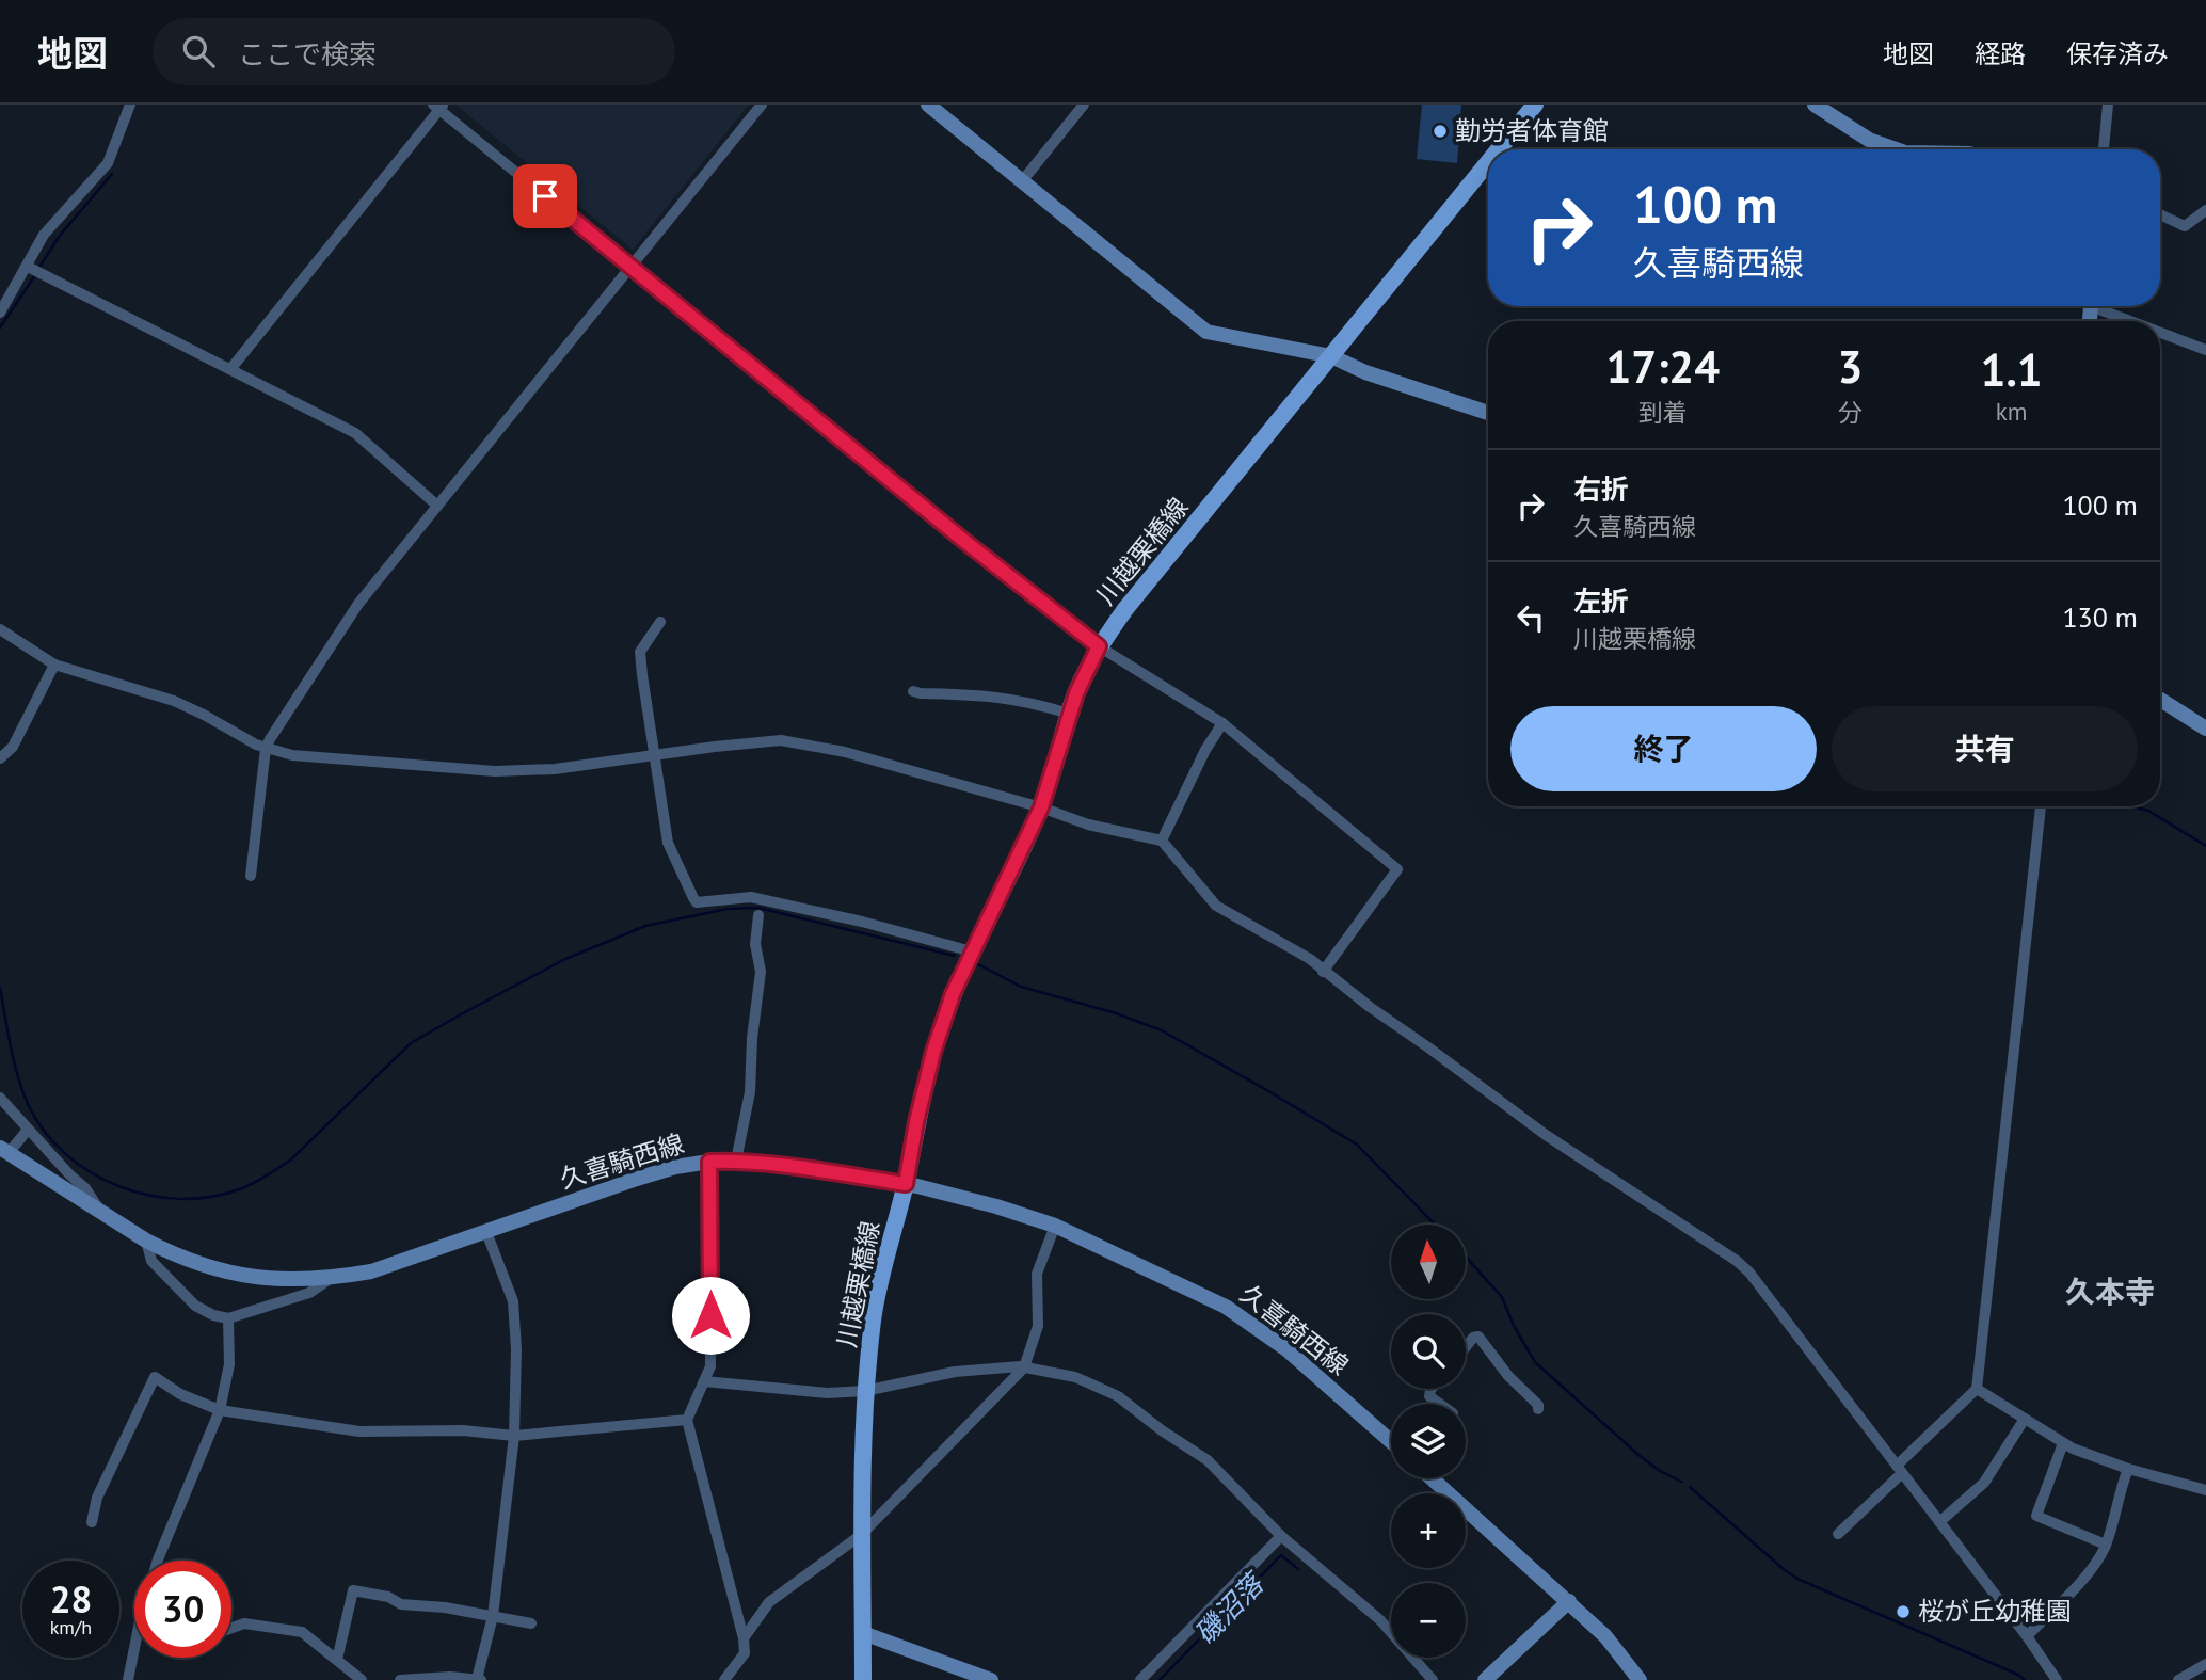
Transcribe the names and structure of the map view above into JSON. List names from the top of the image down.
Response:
{
  "streets": {
    "main road": ["川越栗橋線", "久喜騎西線"]
  },
  "crossings": [
    ["川越栗橋線", "久喜騎西線"]
  ],
  "districts": ["久本寺"],
  "water": ["磯沼落"],
  "places": ["勤労者体育館", "桜が丘幼稚園"],
  "north": "top",
  "page": {
    "header": "地図",
    "search": "ここで検索",
    "nav": ["地図", "経路", "保存済み"],
    "turn": ["100 m", "久喜騎西線"],
    "eta": [
      "17:24",
      "到着",
      "3",
      "分",
      "1.1",
      "km"
    ],
    "list": [
      {
        "name": "右折",
        "note": "久喜騎西線",
        "value": "100 m"
      },
      {
        "name": "左折",
        "note": "川越栗橋線",
        "value": "130 m"
      }
    ],
    "buttons": ["終了", "共有"],
    "map_buttons": ["+", "−"],
    "speed": "28 km/h",
    "limit": "30"
  }
}
